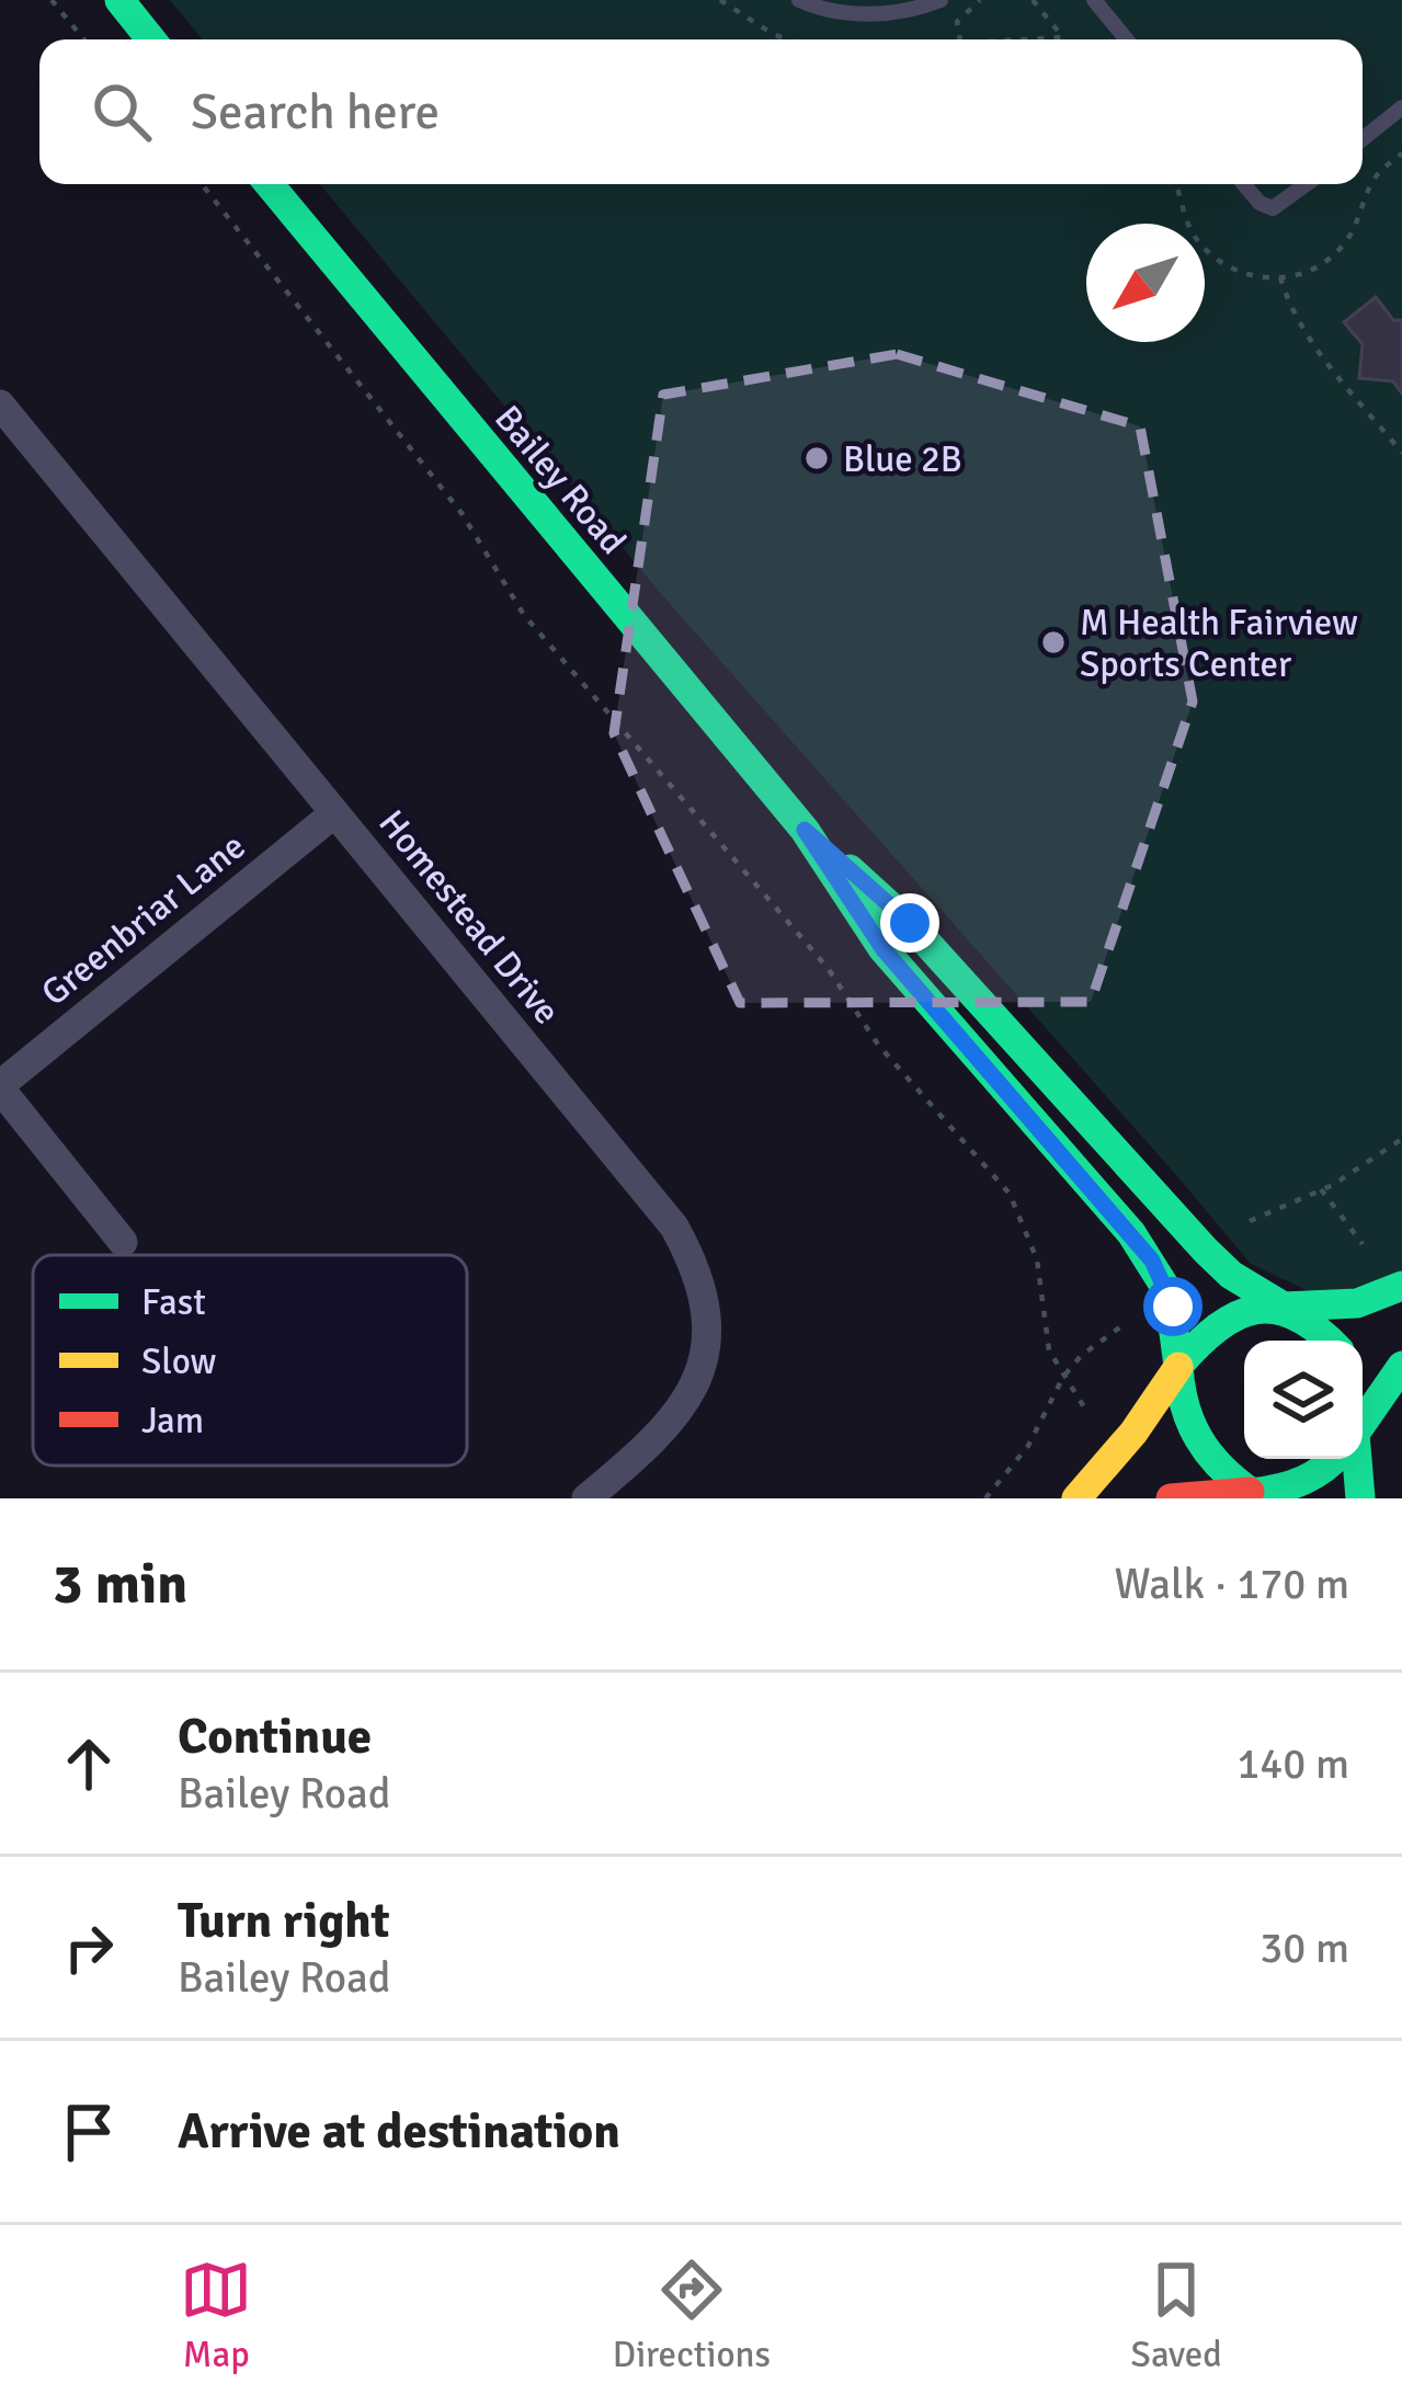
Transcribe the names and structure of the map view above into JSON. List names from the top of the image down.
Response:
{
  "streets": {
    "main road": ["Bailey Road"],
    "street": ["Homestead Drive", "Greenbriar Lane"]
  },
  "crossings": [
    ["Homestead Drive", "Greenbriar Lane"]
  ],
  "places": ["Blue 2B", "M Health Fairview Sports Center"],
  "legend": ["Fast", "Slow", "Jam"],
  "north": "bottom left",
  "page": {
    "search": "Search here",
    "heading": ["3 min", "Walk · 170 m"],
    "list": [
      ["Continue", "Bailey Road", "140 m"],
      ["Turn right", "Bailey Road", "30 m"],
      "Arrive at destination"
    ],
    "nav": ["Map", "Directions", "Saved"]
  }
}
